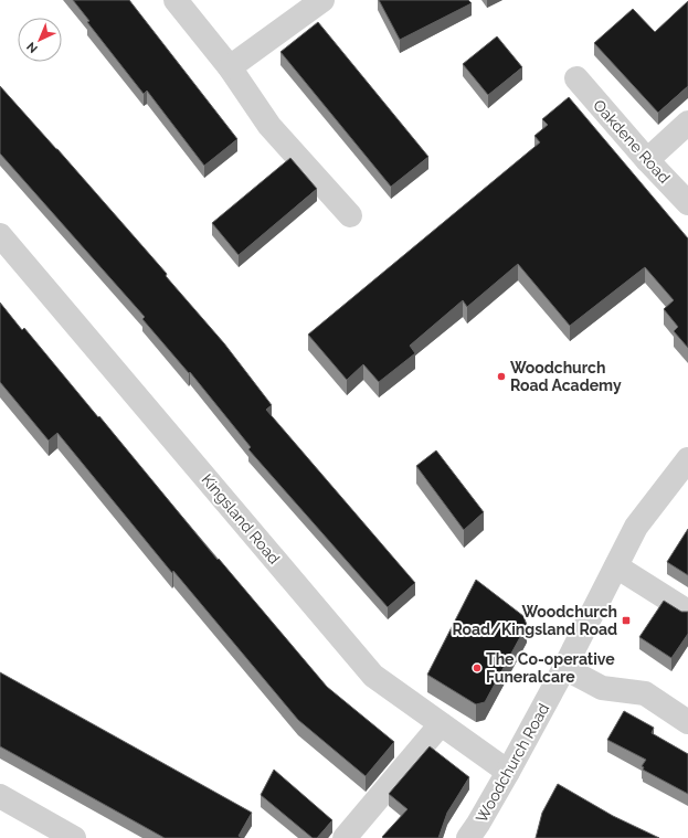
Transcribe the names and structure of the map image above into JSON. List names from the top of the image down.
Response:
{
  "streets": {
    "street": ["Oakdene Road", "Kingsland Road", "Woodchurch Road"]
  },
  "crossings": [
    ["Kingsland Road", "Woodchurch Road"]
  ],
  "places": {
    "other": ["Woodchurch Road Academy", "The Co-operative Funeralcare"],
    "transit": ["Woodchurch Road/Kingsland Road"]
  },
  "north": "bottom left"
}
